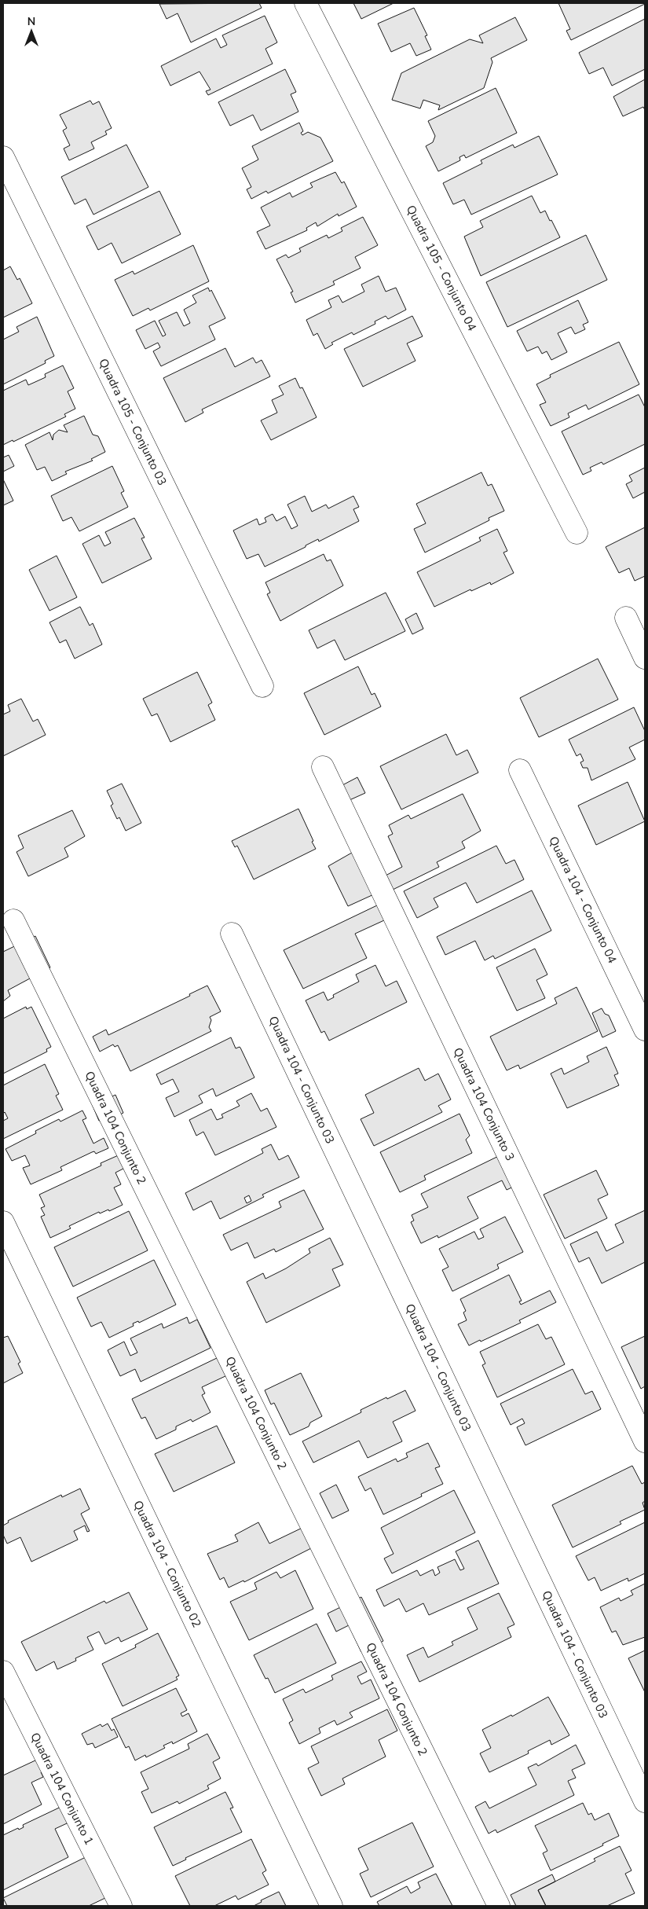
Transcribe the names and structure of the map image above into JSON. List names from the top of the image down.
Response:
{
  "streets": {
    "street": [
      "Quadra 105 - Conjunto 04",
      "Quadra 105 - Conjunto 03",
      "Quadra 104 - Conjunto 04",
      "Quadra 104 - Conjunto 03",
      "Quadra 104 Conjunto 3",
      "Quadra 104 Conjunto 2",
      "Quadra 104 - Conjunto 02",
      "Quadra 104 Conjunto 1"
    ]
  },
  "north": "top"
}
